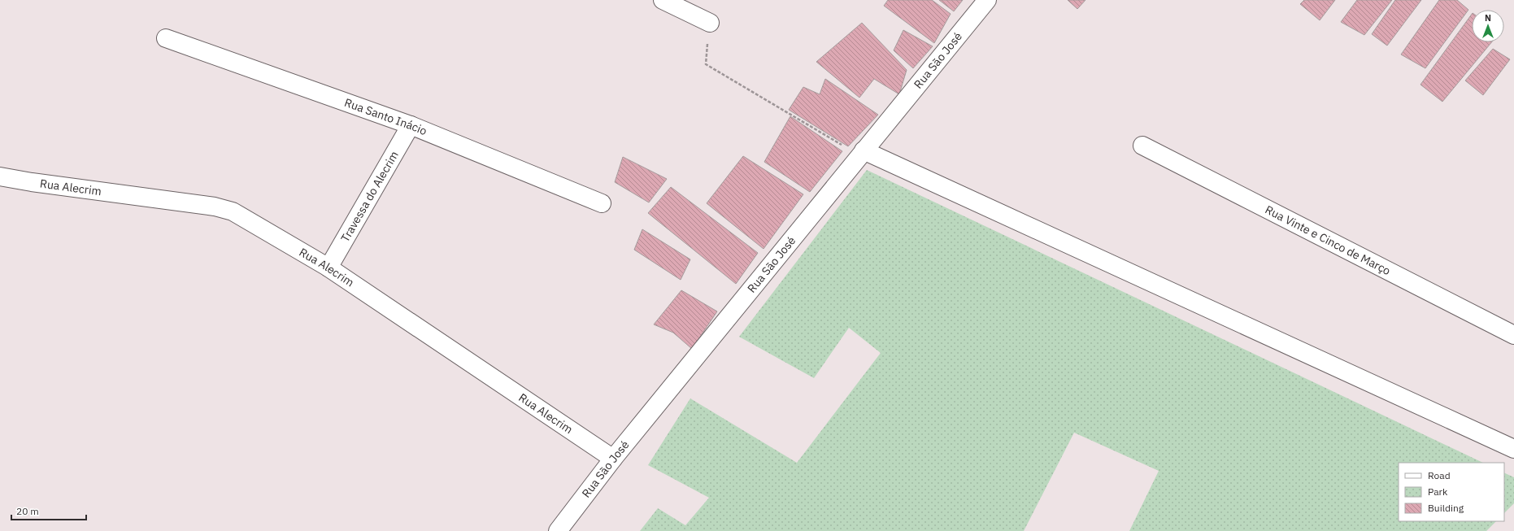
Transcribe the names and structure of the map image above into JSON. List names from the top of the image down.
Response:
{
  "streets": {
    "street": [
      "Rua São José",
      "Rua Santo Inácio",
      "Rua Alecrim",
      "Travessa do Alecrim",
      "Rua Vinte e Cinco de Março"
    ]
  },
  "crossings": [
    ["Rua São José", "Rua Alecrim"],
    ["Rua Santo Inácio", "Travessa do Alecrim"],
    ["Rua Alecrim", "Travessa do Alecrim"]
  ],
  "legend": ["Road", "Park", "Building"],
  "scale_bar": "20 m",
  "north": "top"
}
